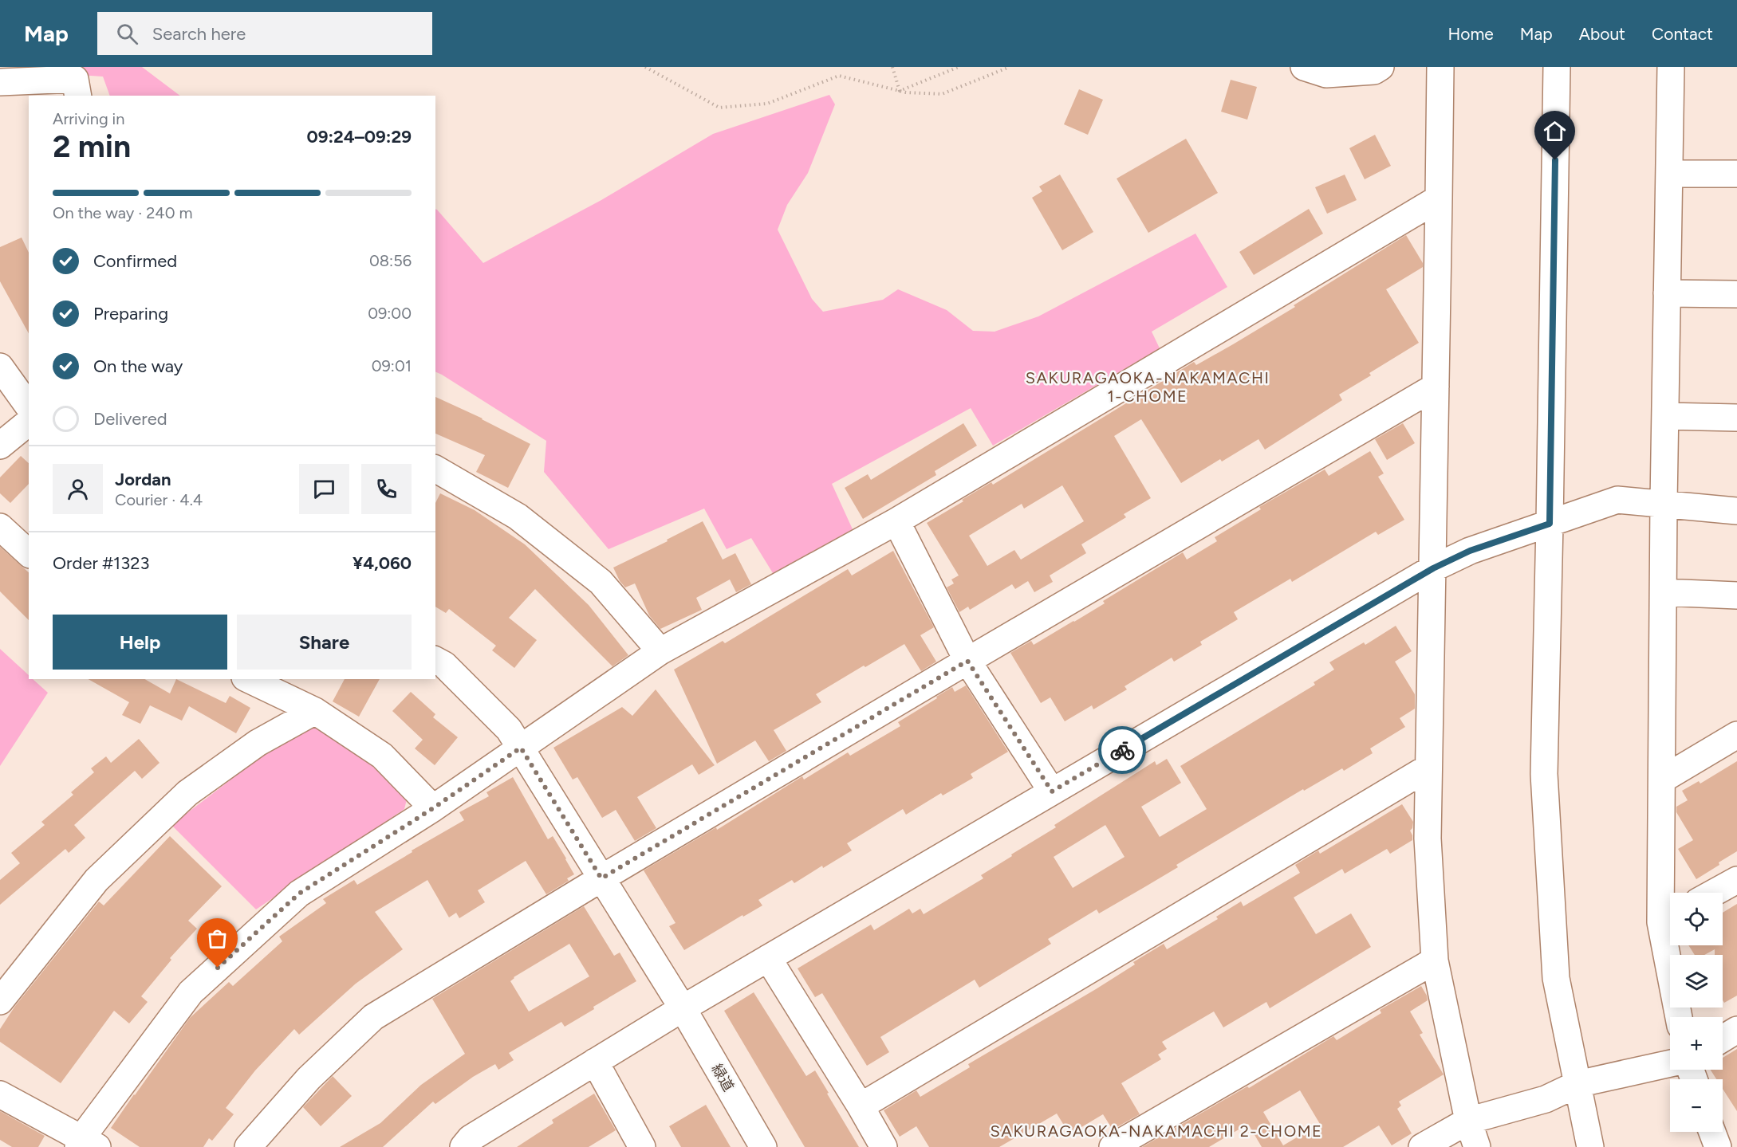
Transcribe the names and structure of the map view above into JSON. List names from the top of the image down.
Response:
{
  "streets": {
    "street": ["緑道"]
  },
  "districts": ["SAKURAGAOKA-NAKAMACHI 1-CHOME", "SAKURAGAOKA-NAKAMACHI 2-CHOME"],
  "page": {
    "header": "Map",
    "search": "Search here",
    "nav": [
      "Home",
      "Map",
      "About",
      "Contact"
    ],
    "heading": ["2 min", "Arriving in", "09:24–09:29"],
    "panel": [
      "Jordan",
      "Courier · 4.4",
      "Order #1323",
      "¥4,060"
    ],
    "bar": "On the way · 240 m",
    "list": [
      ["Confirmed", "08:56"],
      ["Preparing", "09:00"],
      ["On the way", "09:01"],
      "Delivered"
    ],
    "buttons": ["Help", "Share"],
    "map_buttons": ["+", "−"]
  }
}
